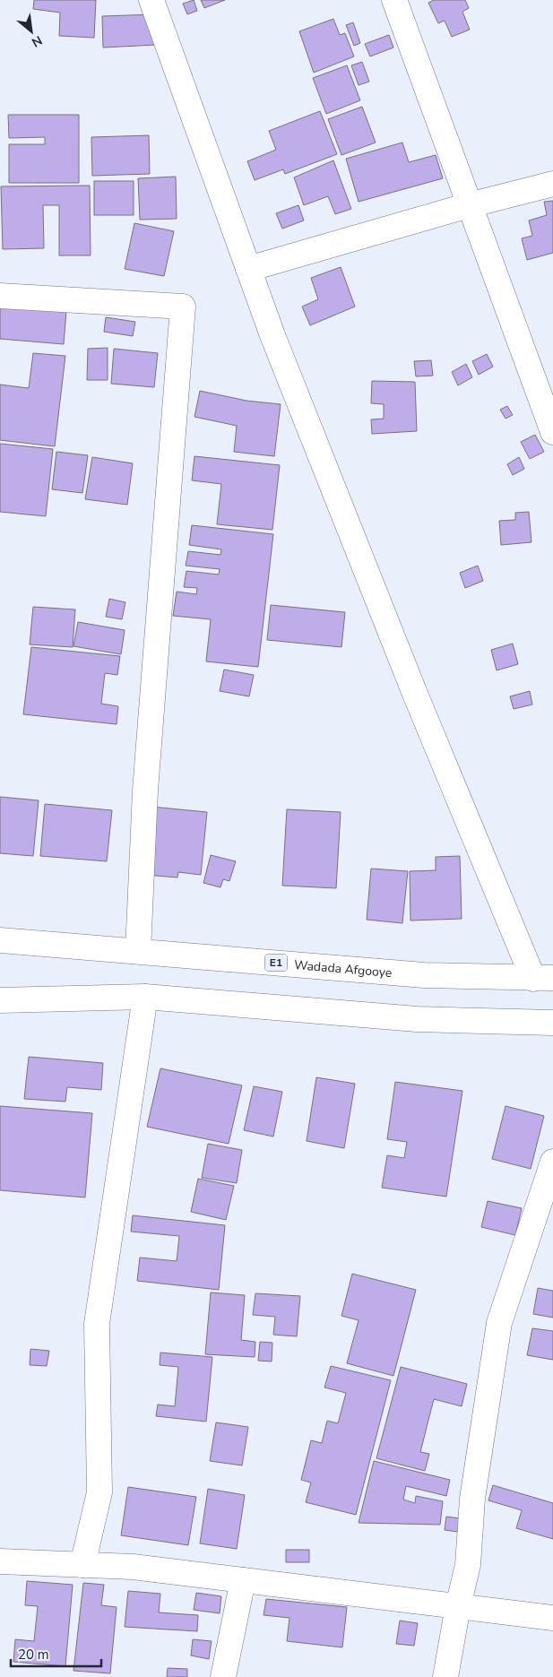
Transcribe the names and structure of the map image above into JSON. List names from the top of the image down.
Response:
{
  "streets": {
    "main road": ["E1", "Wadada Afgooye"]
  },
  "scale_bar": "20 m",
  "north": "bottom right"
}
